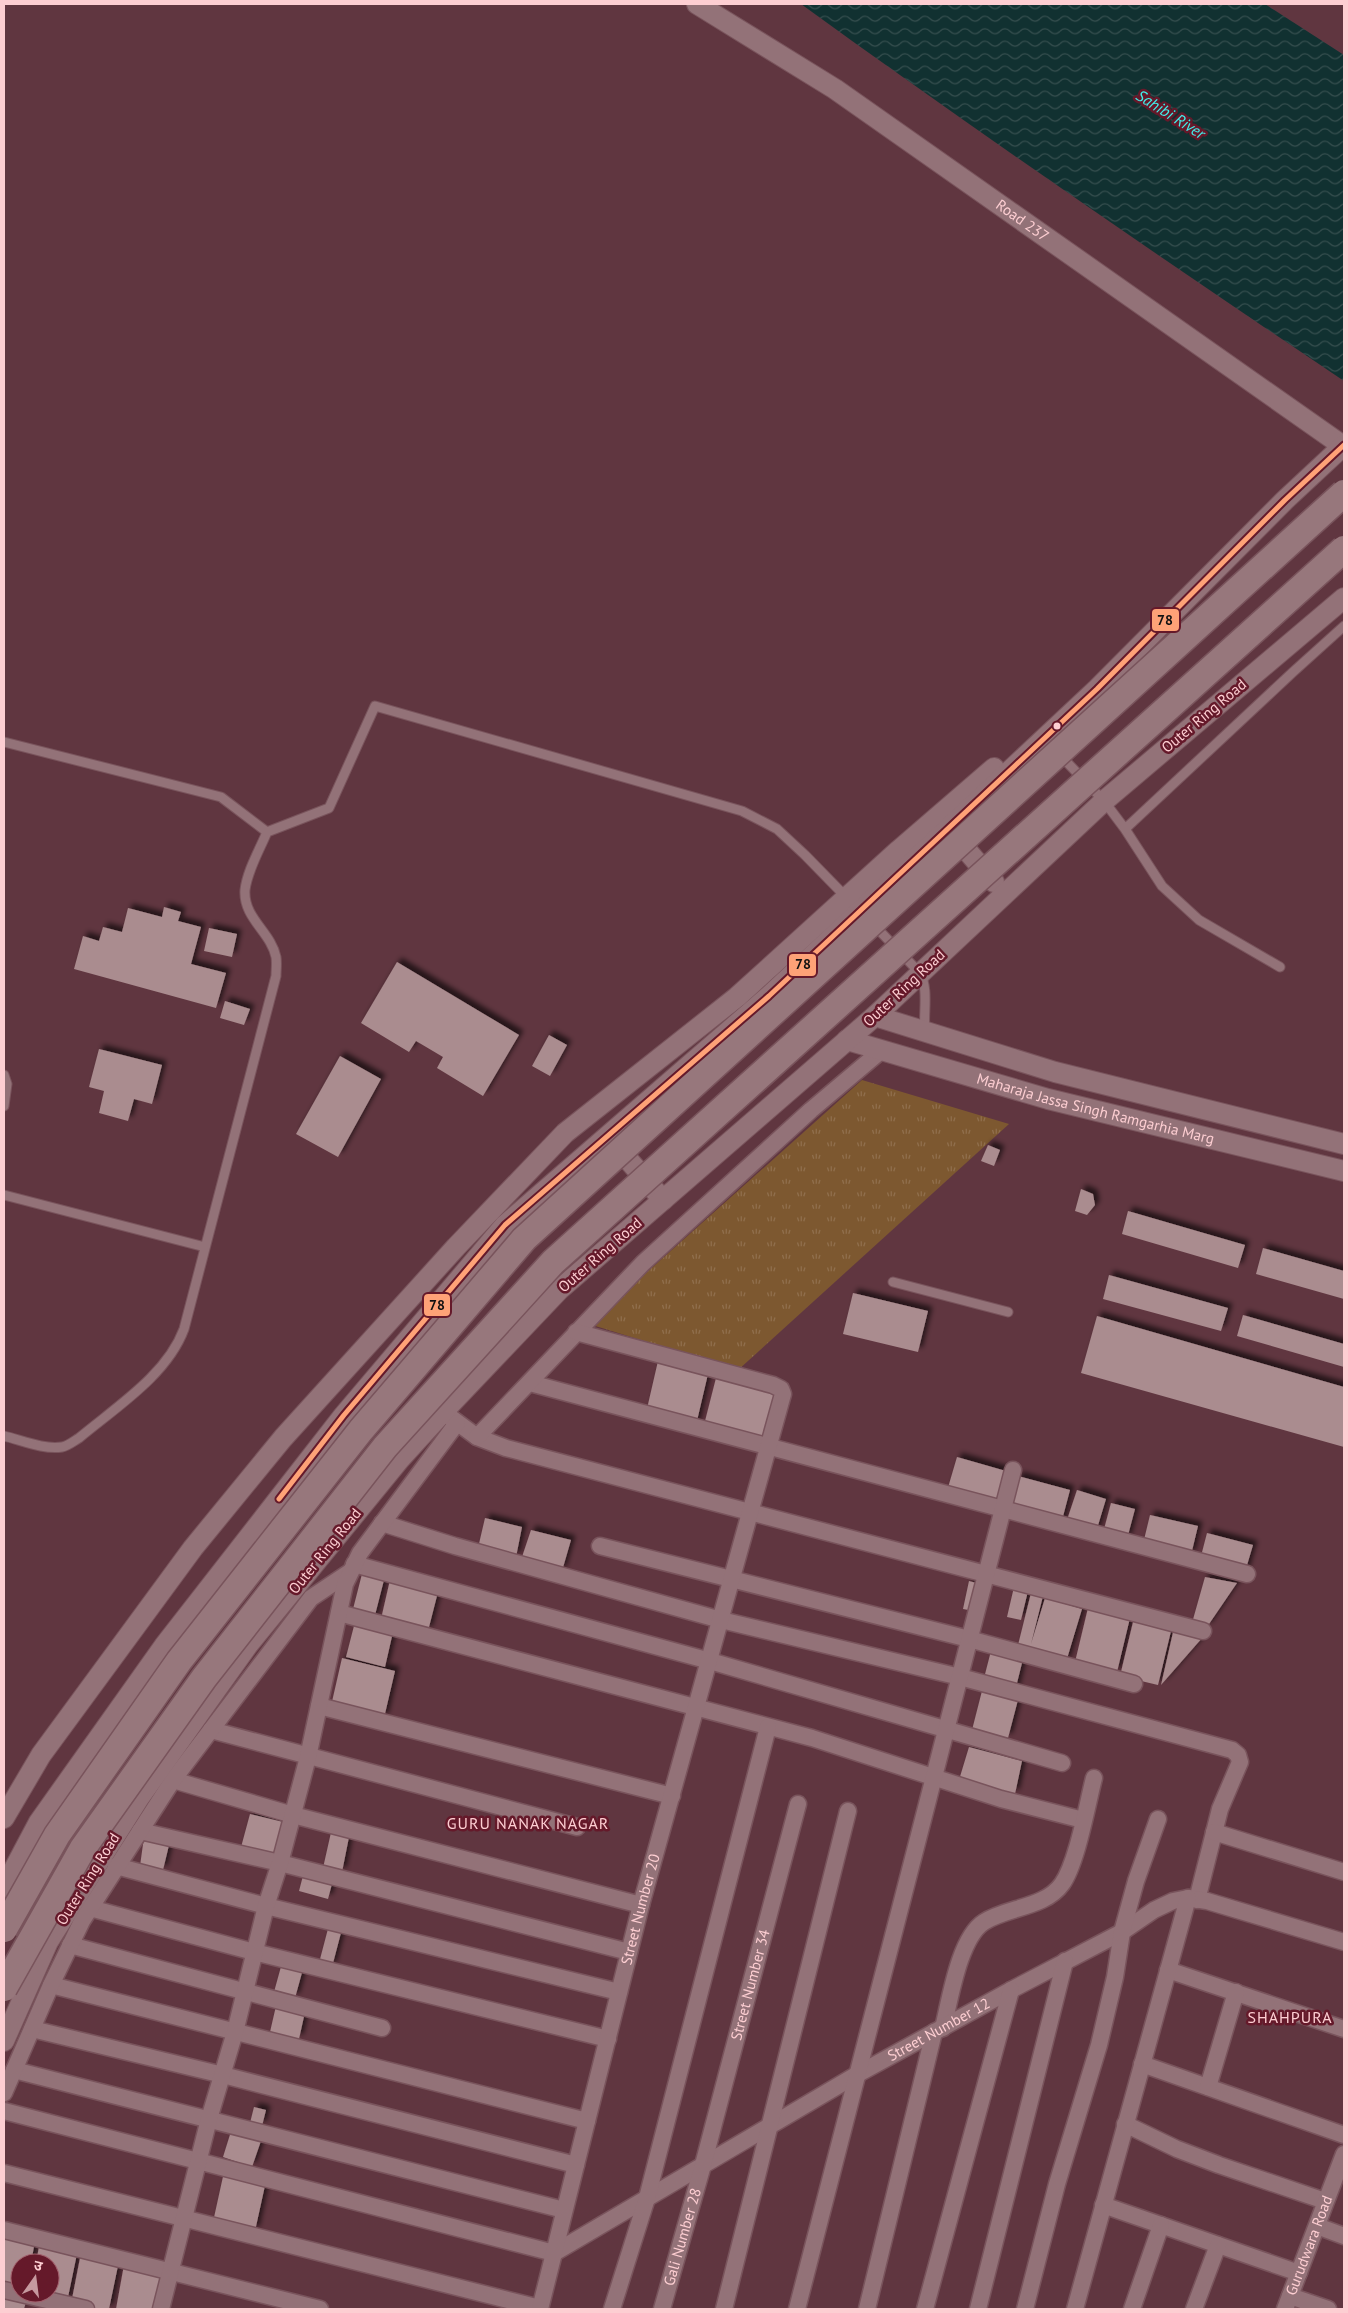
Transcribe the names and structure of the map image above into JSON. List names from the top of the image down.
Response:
{
  "streets": {
    "main road": ["Outer Ring Road"],
    "street": [
      "Road 237",
      "Maharaja Jassa Singh Ramgarhia Marg",
      "Street Number 20",
      "Street Number 34",
      "Street Number 12",
      "Gali Number 28",
      "Gurudwara Road"
    ]
  },
  "crossings": [
    ["Outer Ring Road", "Maharaja Jassa Singh Ramgarhia Marg"],
    ["Street Number 20", "Street Number 12"],
    ["Street Number 34", "Street Number 12"],
    ["Street Number 34", "Gali Number 28"],
    ["Street Number 12", "Gali Number 28"]
  ],
  "districts": ["GURU NANAK NAGAR", "SHAHPURA"],
  "water": ["Sahibi River"],
  "lines": ["transit line 78"],
  "north": "top"
}
